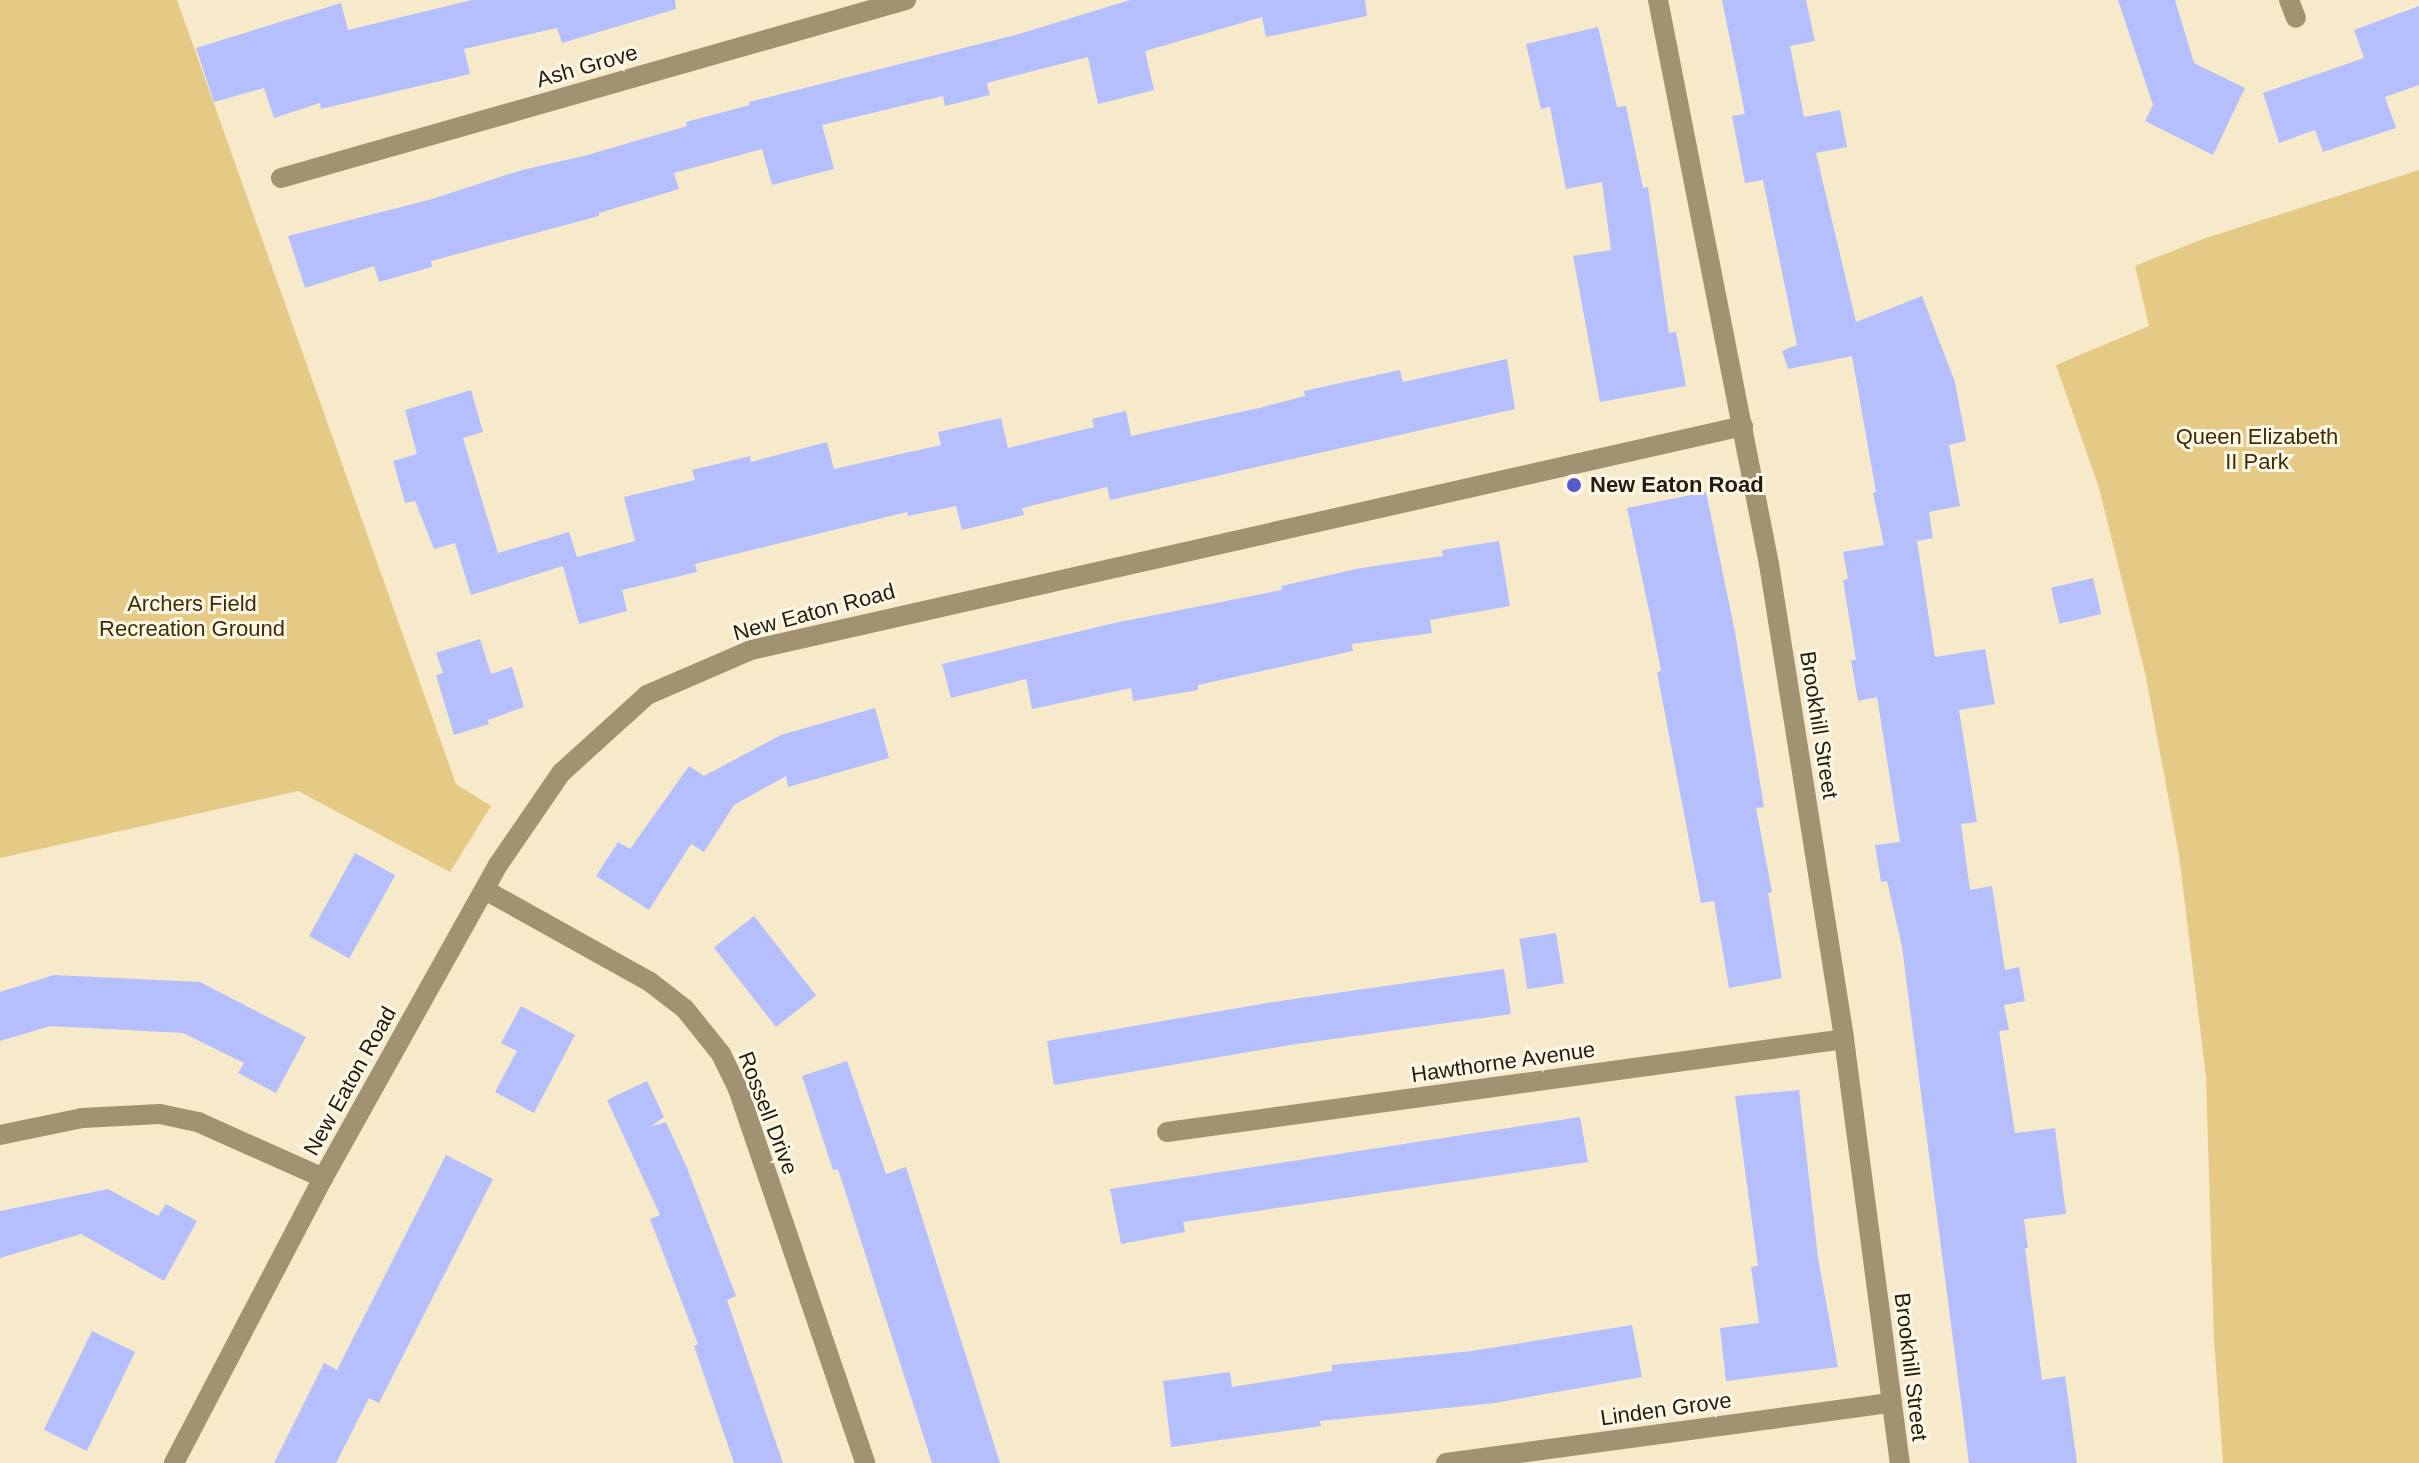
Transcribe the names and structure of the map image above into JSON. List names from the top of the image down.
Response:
{
  "streets": {
    "street": [
      "Ash Grove",
      "New Eaton Road",
      "Brookhill Street",
      "Hawthorne Avenue",
      "Rossell Drive",
      "Linden Grove"
    ]
  },
  "crossings": [
    ["New Eaton Road", "Brookhill Street"],
    ["New Eaton Road", "Rossell Drive"],
    ["Brookhill Street", "Hawthorne Avenue"],
    ["Brookhill Street", "Linden Grove"]
  ],
  "parks": ["Queen Elizabeth II Park", "Archers Field Recreation Ground"],
  "places": ["New Eaton Road"]
}
